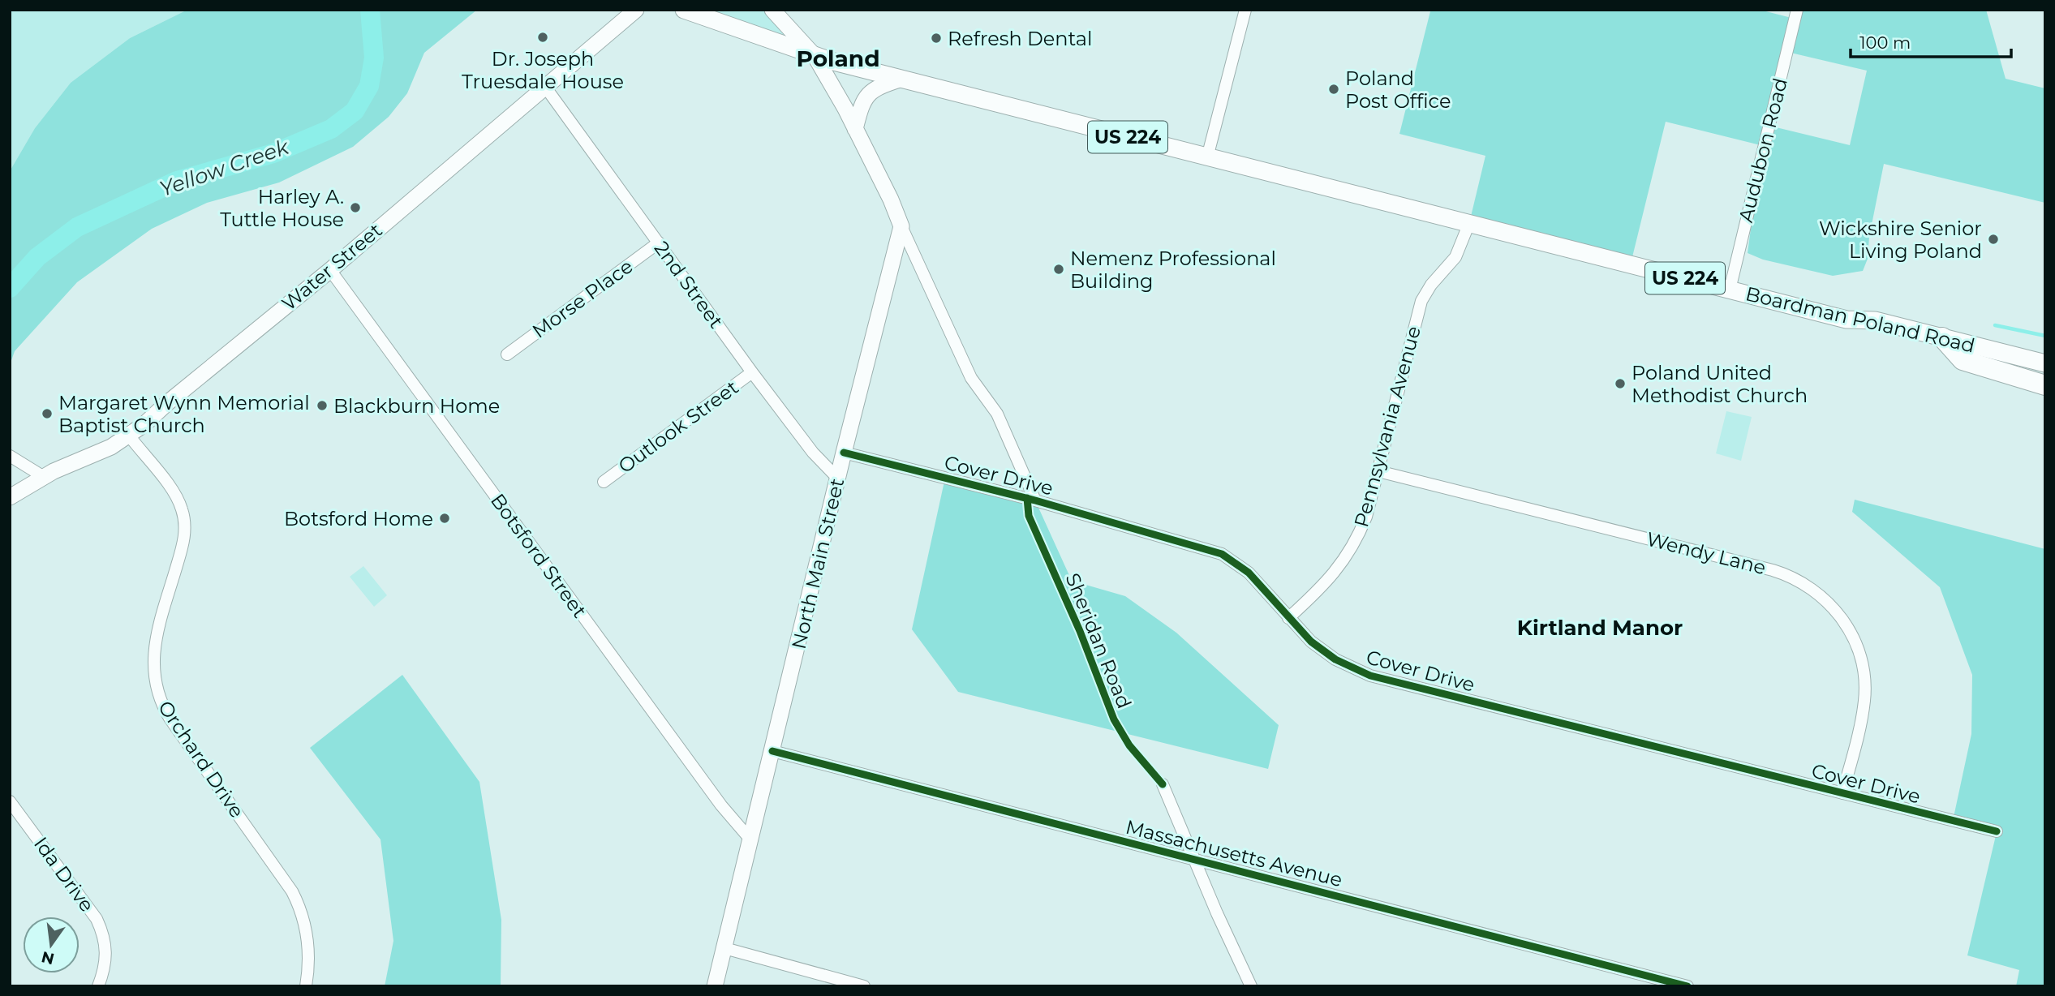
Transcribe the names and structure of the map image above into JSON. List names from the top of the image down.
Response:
{
  "streets": {
    "main road": [
      "US 224",
      "Water Street",
      "Boardman Poland Road",
      "North Main Street"
    ],
    "street": [
      "Audubon Road",
      "2nd Street",
      "Morse Place",
      "Outlook Street",
      "Pennsylvania Avenue",
      "Cover Drive",
      "Wendy Lane",
      "Botsford Street",
      "Orchard Drive",
      "Massachusetts Avenue",
      "Ida Drive"
    ],
    "cycle path": ["Sheridan Road"]
  },
  "crossings": [
    ["US 224", "Boardman Poland Road"],
    ["Audubon Road", "Boardman Poland Road"],
    ["Water Street", "2nd Street"],
    ["Water Street", "Botsford Street"],
    ["Water Street", "Orchard Drive"],
    ["2nd Street", "Morse Place"],
    ["2nd Street", "Outlook Street"],
    ["2nd Street", "North Main Street"],
    ["Boardman Poland Road", "Pennsylvania Avenue"],
    ["Pennsylvania Avenue", "Cover Drive"],
    ["Pennsylvania Avenue", "Wendy Lane"],
    ["Cover Drive", "Wendy Lane"],
    ["Cover Drive", "North Main Street"],
    ["Botsford Street", "North Main Street"],
    ["North Main Street", "Massachusetts Avenue"]
  ],
  "districts": ["Poland", "Kirtland Manor"],
  "water": ["Yellow Creek"],
  "places": [
    "Dr. Joseph Truesdale House",
    "Refresh Dental",
    "Poland Post Office",
    "Harley A. Tuttle House",
    "Wickshire Senior Living Poland",
    "Nemenz Professional Building",
    "Poland United Methodist Church",
    "Blackburn Home",
    "Margaret Wynn Memorial Baptist Church",
    "Botsford Home"
  ],
  "scale_bar": "100 m",
  "north": "bottom"
}
